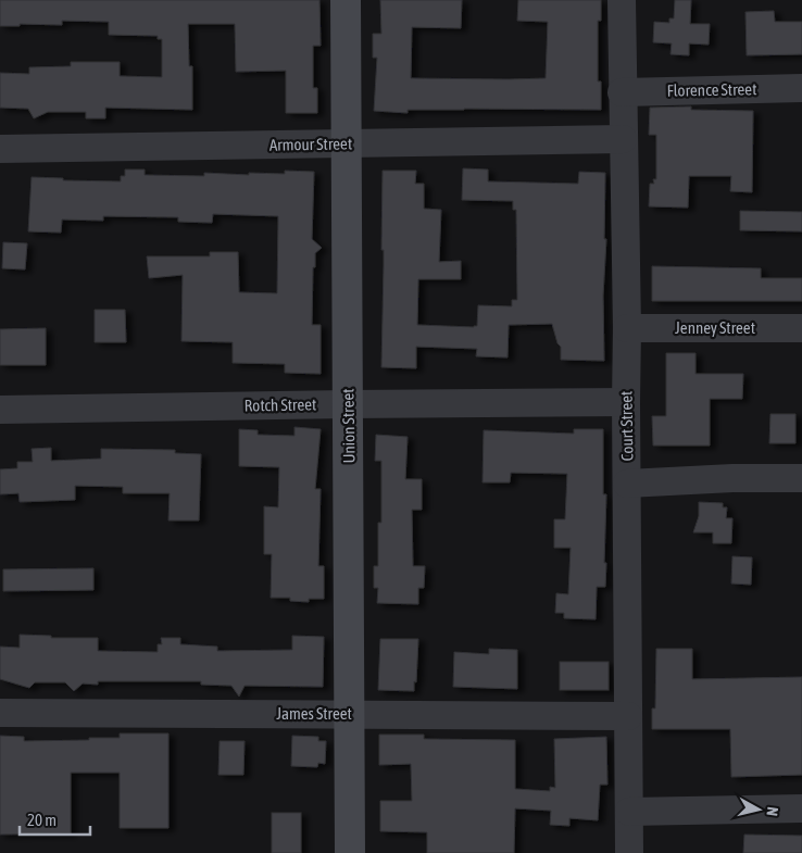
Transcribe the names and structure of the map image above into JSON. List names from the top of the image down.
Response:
{
  "streets": {
    "main road": ["Union Street"],
    "street": [
      "Florence Street",
      "Armour Street",
      "Jenney Street",
      "Rotch Street",
      "Court Street",
      "James Street"
    ]
  },
  "crossings": [
    ["Florence Street", "Court Street"],
    ["Armour Street", "Union Street"],
    ["Armour Street", "Court Street"],
    ["Jenney Street", "Court Street"],
    ["Rotch Street", "Union Street"],
    ["Rotch Street", "Court Street"],
    ["Union Street", "James Street"],
    ["Court Street", "James Street"]
  ],
  "scale_bar": "20 m",
  "north": "right"
}
